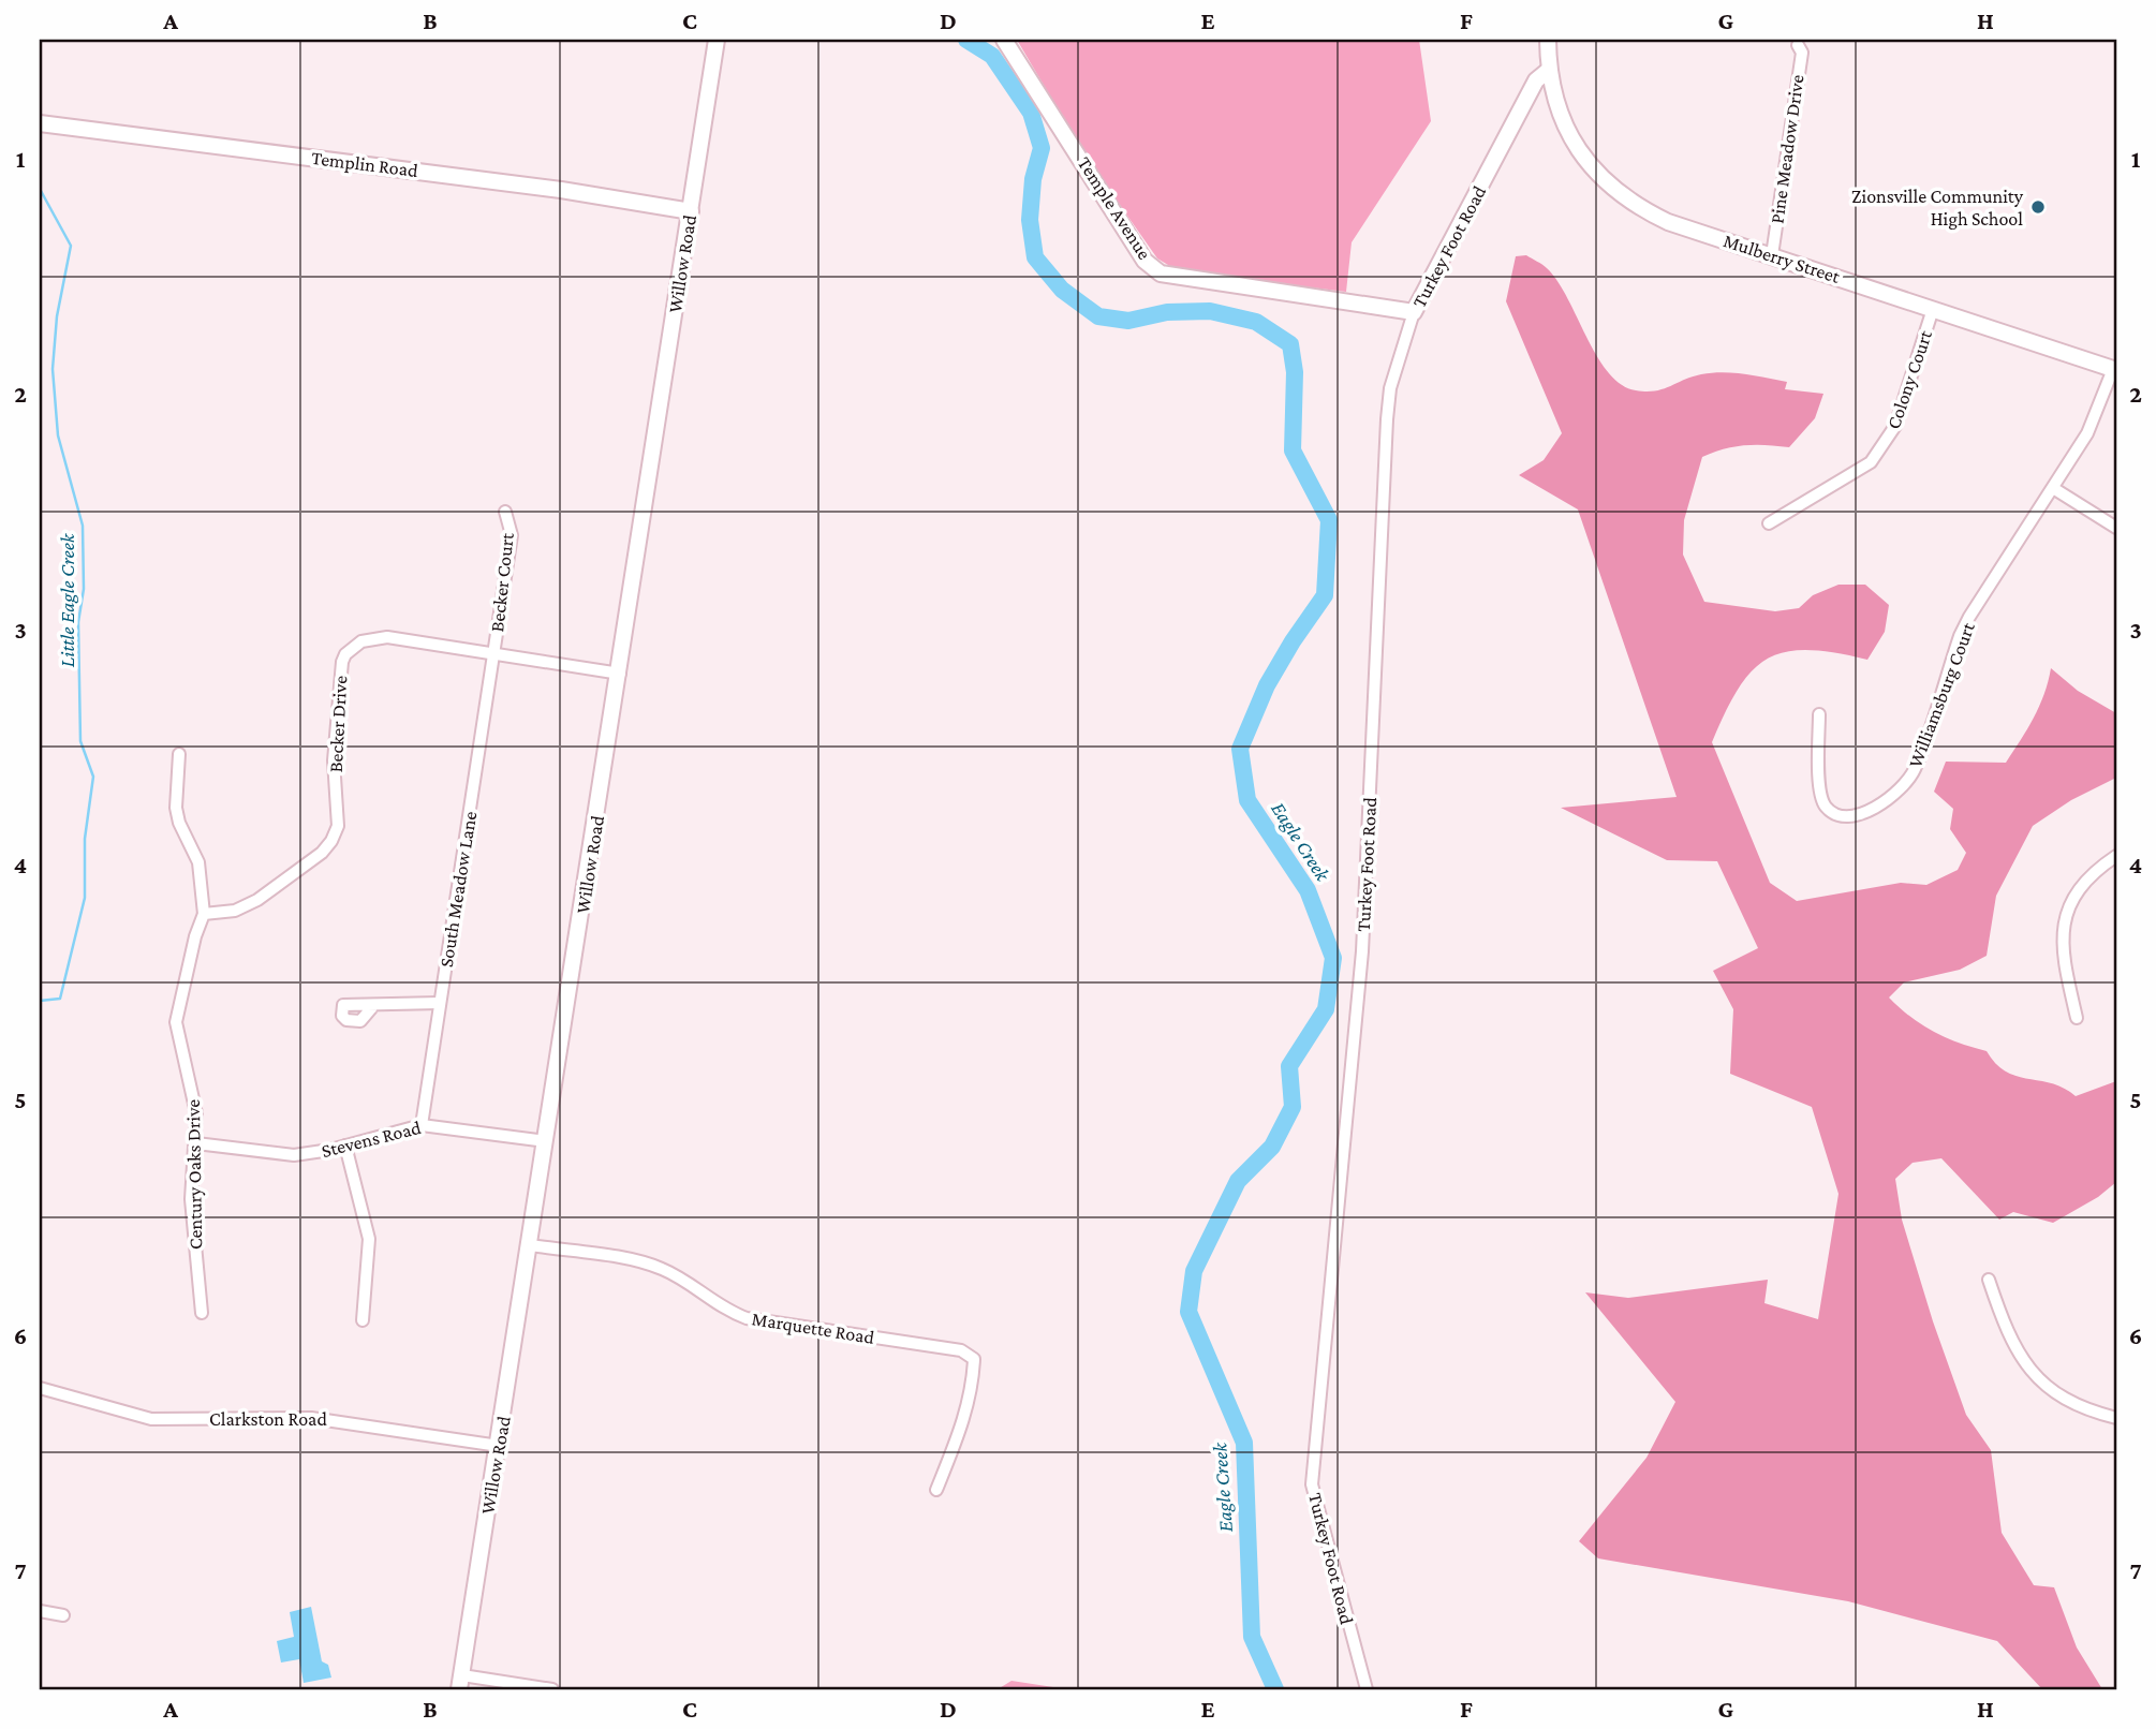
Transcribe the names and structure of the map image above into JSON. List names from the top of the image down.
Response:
{
  "streets": {
    "street": [
      "Pine Meadow Drive",
      "Templin Road",
      "Temple Avenue",
      "Turkey Foot Road",
      "Mulberry Street",
      "Willow Road",
      "Colony Court",
      "Becker Court",
      "Williamsburg Court",
      "Becker Drive",
      "South Meadow Lane",
      "Stevens Road",
      "Century Oaks Drive",
      "Marquette Road",
      "Clarkston Road"
    ]
  },
  "crossings": [
    ["Pine Meadow Drive", "Mulberry Street"],
    ["Templin Road", "Willow Road"],
    ["Temple Avenue", "Turkey Foot Road"],
    ["Turkey Foot Road", "Mulberry Street"],
    ["Mulberry Street", "Colony Court"],
    ["Mulberry Street", "Williamsburg Court"],
    ["Willow Road", "Becker Drive"],
    ["Willow Road", "Stevens Road"],
    ["Willow Road", "Marquette Road"],
    ["Willow Road", "Clarkston Road"],
    ["Becker Court", "Becker Drive"],
    ["Becker Court", "South Meadow Lane"],
    ["Becker Drive", "South Meadow Lane"],
    ["Becker Drive", "Century Oaks Drive"],
    ["South Meadow Lane", "Stevens Road"],
    ["Stevens Road", "Century Oaks Drive"]
  ],
  "water": ["Little Eagle Creek", "Eagle Creek"],
  "places": ["Zionsville Community High School"],
  "grid": {
    "columns": [
      "A",
      "B",
      "C",
      "D",
      "E",
      "F",
      "G",
      "H"
    ],
    "rows": [
      "1",
      "2",
      "3",
      "4",
      "5",
      "6",
      "7"
    ]
  }
}
